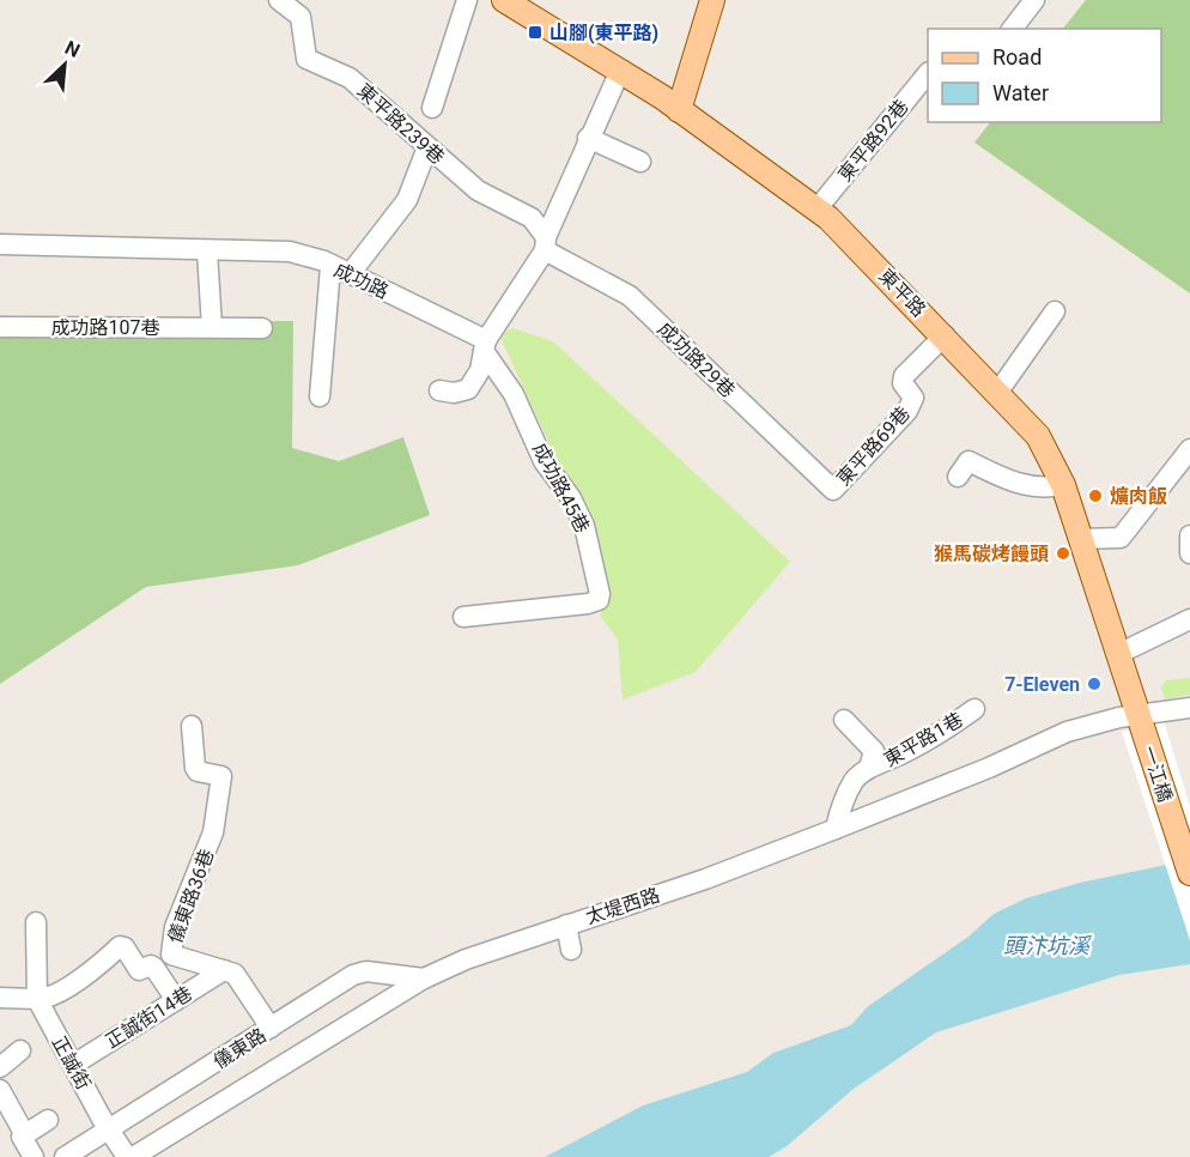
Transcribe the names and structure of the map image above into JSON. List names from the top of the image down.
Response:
{
  "streets": {
    "main road": ["東平路", "一江橋"],
    "street": [
      "東平路239巷",
      "東平路92巷",
      "成功路",
      "成功路107巷",
      "成功路29巷",
      "東平路69巷",
      "成功路45巷",
      "東平路1巷",
      "儀東路36巷",
      "太堤西路",
      "正誠街14巷",
      "儀東路",
      "正誠街"
    ]
  },
  "crossings": [
    ["東平路239巷", "成功路29巷"],
    ["東平路92巷", "東平路"],
    ["成功路", "成功路45巷"],
    ["東平路", "東平路69巷"],
    ["東平路", "一江橋"],
    ["東平路", "太堤西路"],
    ["成功路29巷", "東平路69巷"],
    ["東平路1巷", "太堤西路"],
    ["一江橋", "太堤西路"],
    ["儀東路36巷", "正誠街14巷"],
    ["儀東路36巷", "儀東路"],
    ["太堤西路", "儀東路"],
    ["正誠街14巷", "正誠街"],
    ["儀東路", "正誠街"]
  ],
  "water": ["頭汴坑溪"],
  "places": {
    "transit": ["山腳(東平路)"],
    "other": ["爌肉飯", "猴馬碳烤饅頭", "7-Eleven"]
  },
  "legend": ["Road", "Water"],
  "north": "top right"
}
